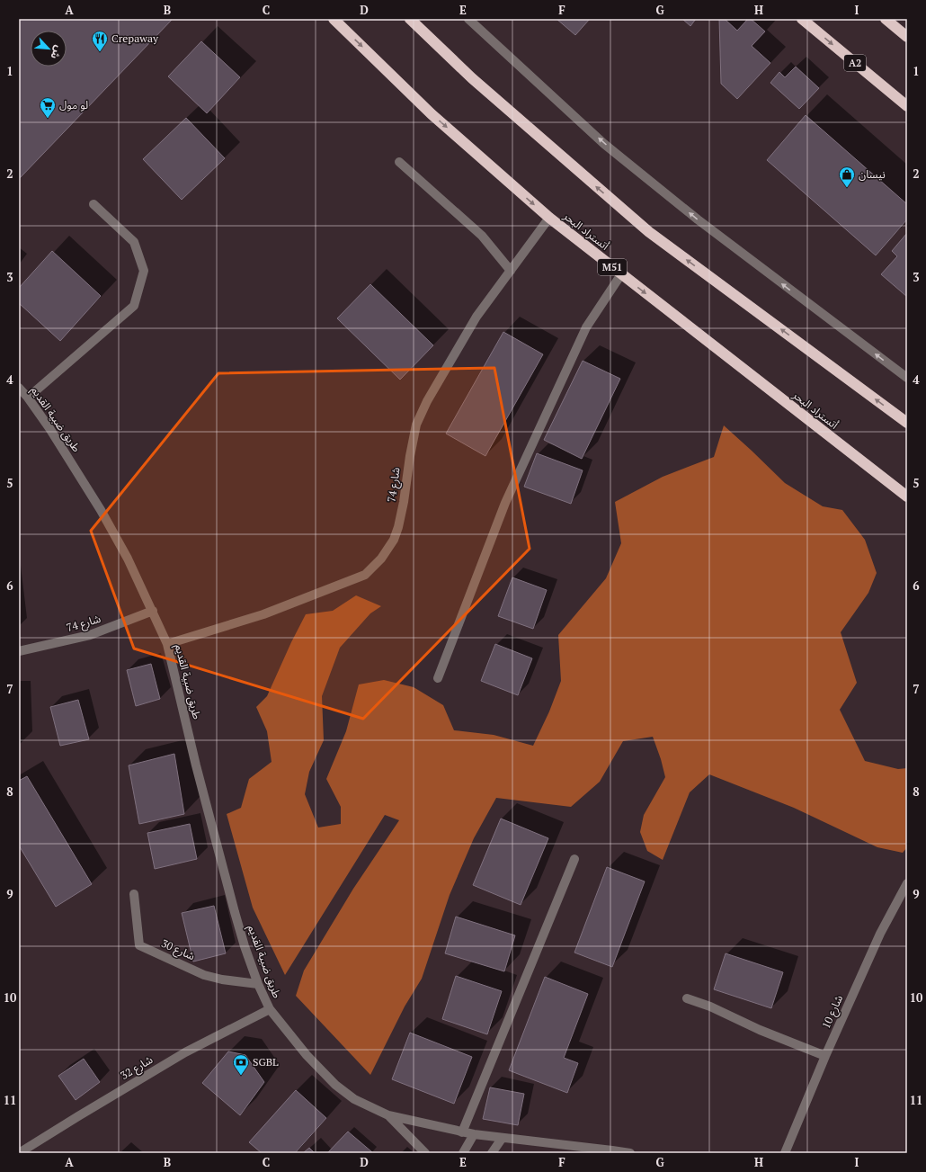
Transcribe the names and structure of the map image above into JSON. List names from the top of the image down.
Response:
{
  "streets": {
    "highway": ["A2", "أتستراد البحر", "M51"],
    "street": [
      "طريق ضبية القديم",
      "شارع 74",
      "شارع 30",
      "شارع 10",
      "شارع 32"
    ]
  },
  "crossings": [
    ["أتستراد البحر", "شارع 74"],
    ["طريق ضبية القديم", "شارع 74"],
    ["طريق ضبية القديم", "شارع 30"],
    ["طريق ضبية القديم", "شارع 32"]
  ],
  "places": {
    "restaurant": ["Crepaway"],
    "supermarket": ["لو مول"],
    "shop": ["نيسان"],
    "bank": ["SGBL"]
  },
  "north": "bottom right",
  "grid": {
    "columns": [
      "A",
      "B",
      "C",
      "D",
      "E",
      "F",
      "G",
      "H",
      "I"
    ],
    "rows": [
      "1",
      "2",
      "3",
      "4",
      "5",
      "6",
      "7",
      "8",
      "9",
      "10",
      "11"
    ]
  }
}
